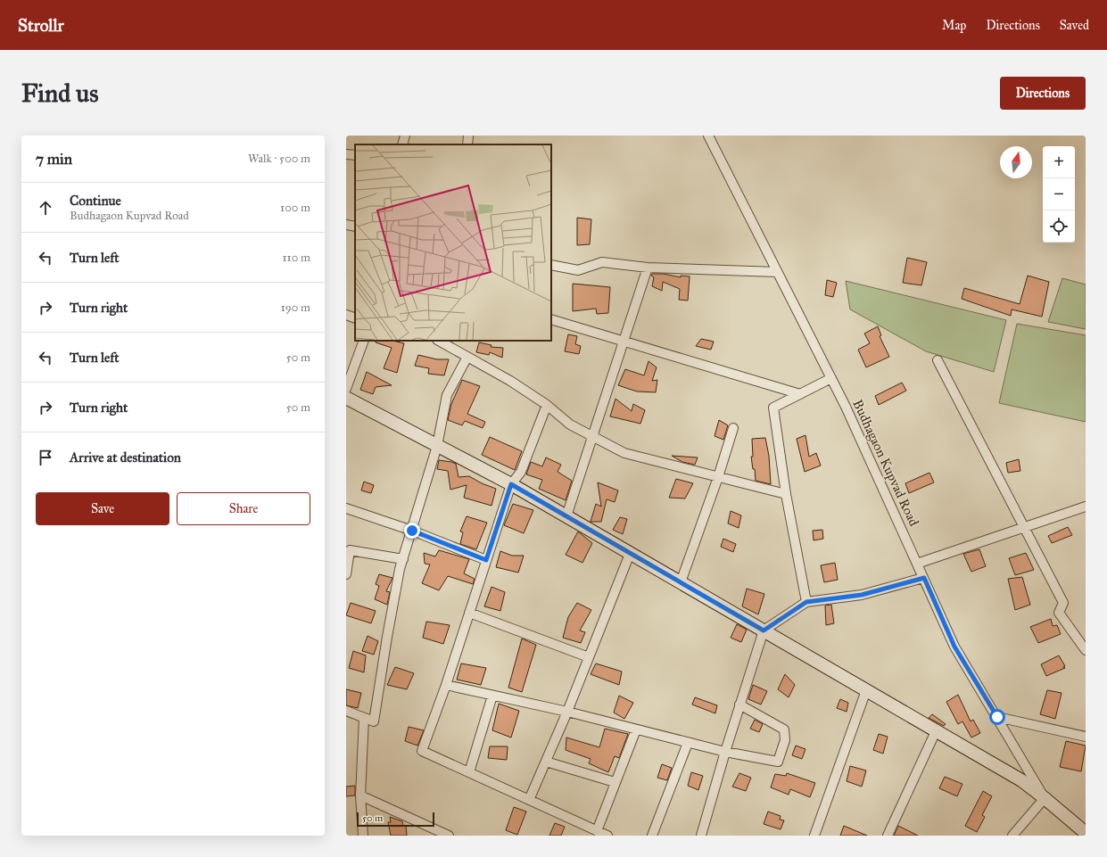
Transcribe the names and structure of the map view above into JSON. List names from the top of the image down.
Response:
{
  "streets": {
    "street": ["Budhagaon Kupvad Road"]
  },
  "scale_bar": "50 m",
  "north": "top",
  "page": {
    "header": "Strollr",
    "nav": ["Map", "Directions", "Saved"],
    "buttons": [
      "Directions",
      ["Save", "Share"]
    ],
    "title": "Find us",
    "heading": ["7 min", "Walk · 500 m"],
    "map_buttons": ["+", "−"],
    "list": [
      ["Continue", "Budhagaon Kupvad Road", "100 m"],
      ["Turn left", "110 m"],
      ["Turn right", "190 m"],
      ["Turn left", "50 m"],
      ["Turn right", "50 m"],
      "Arrive at destination"
    ],
    "scale": "50 m"
  }
}
